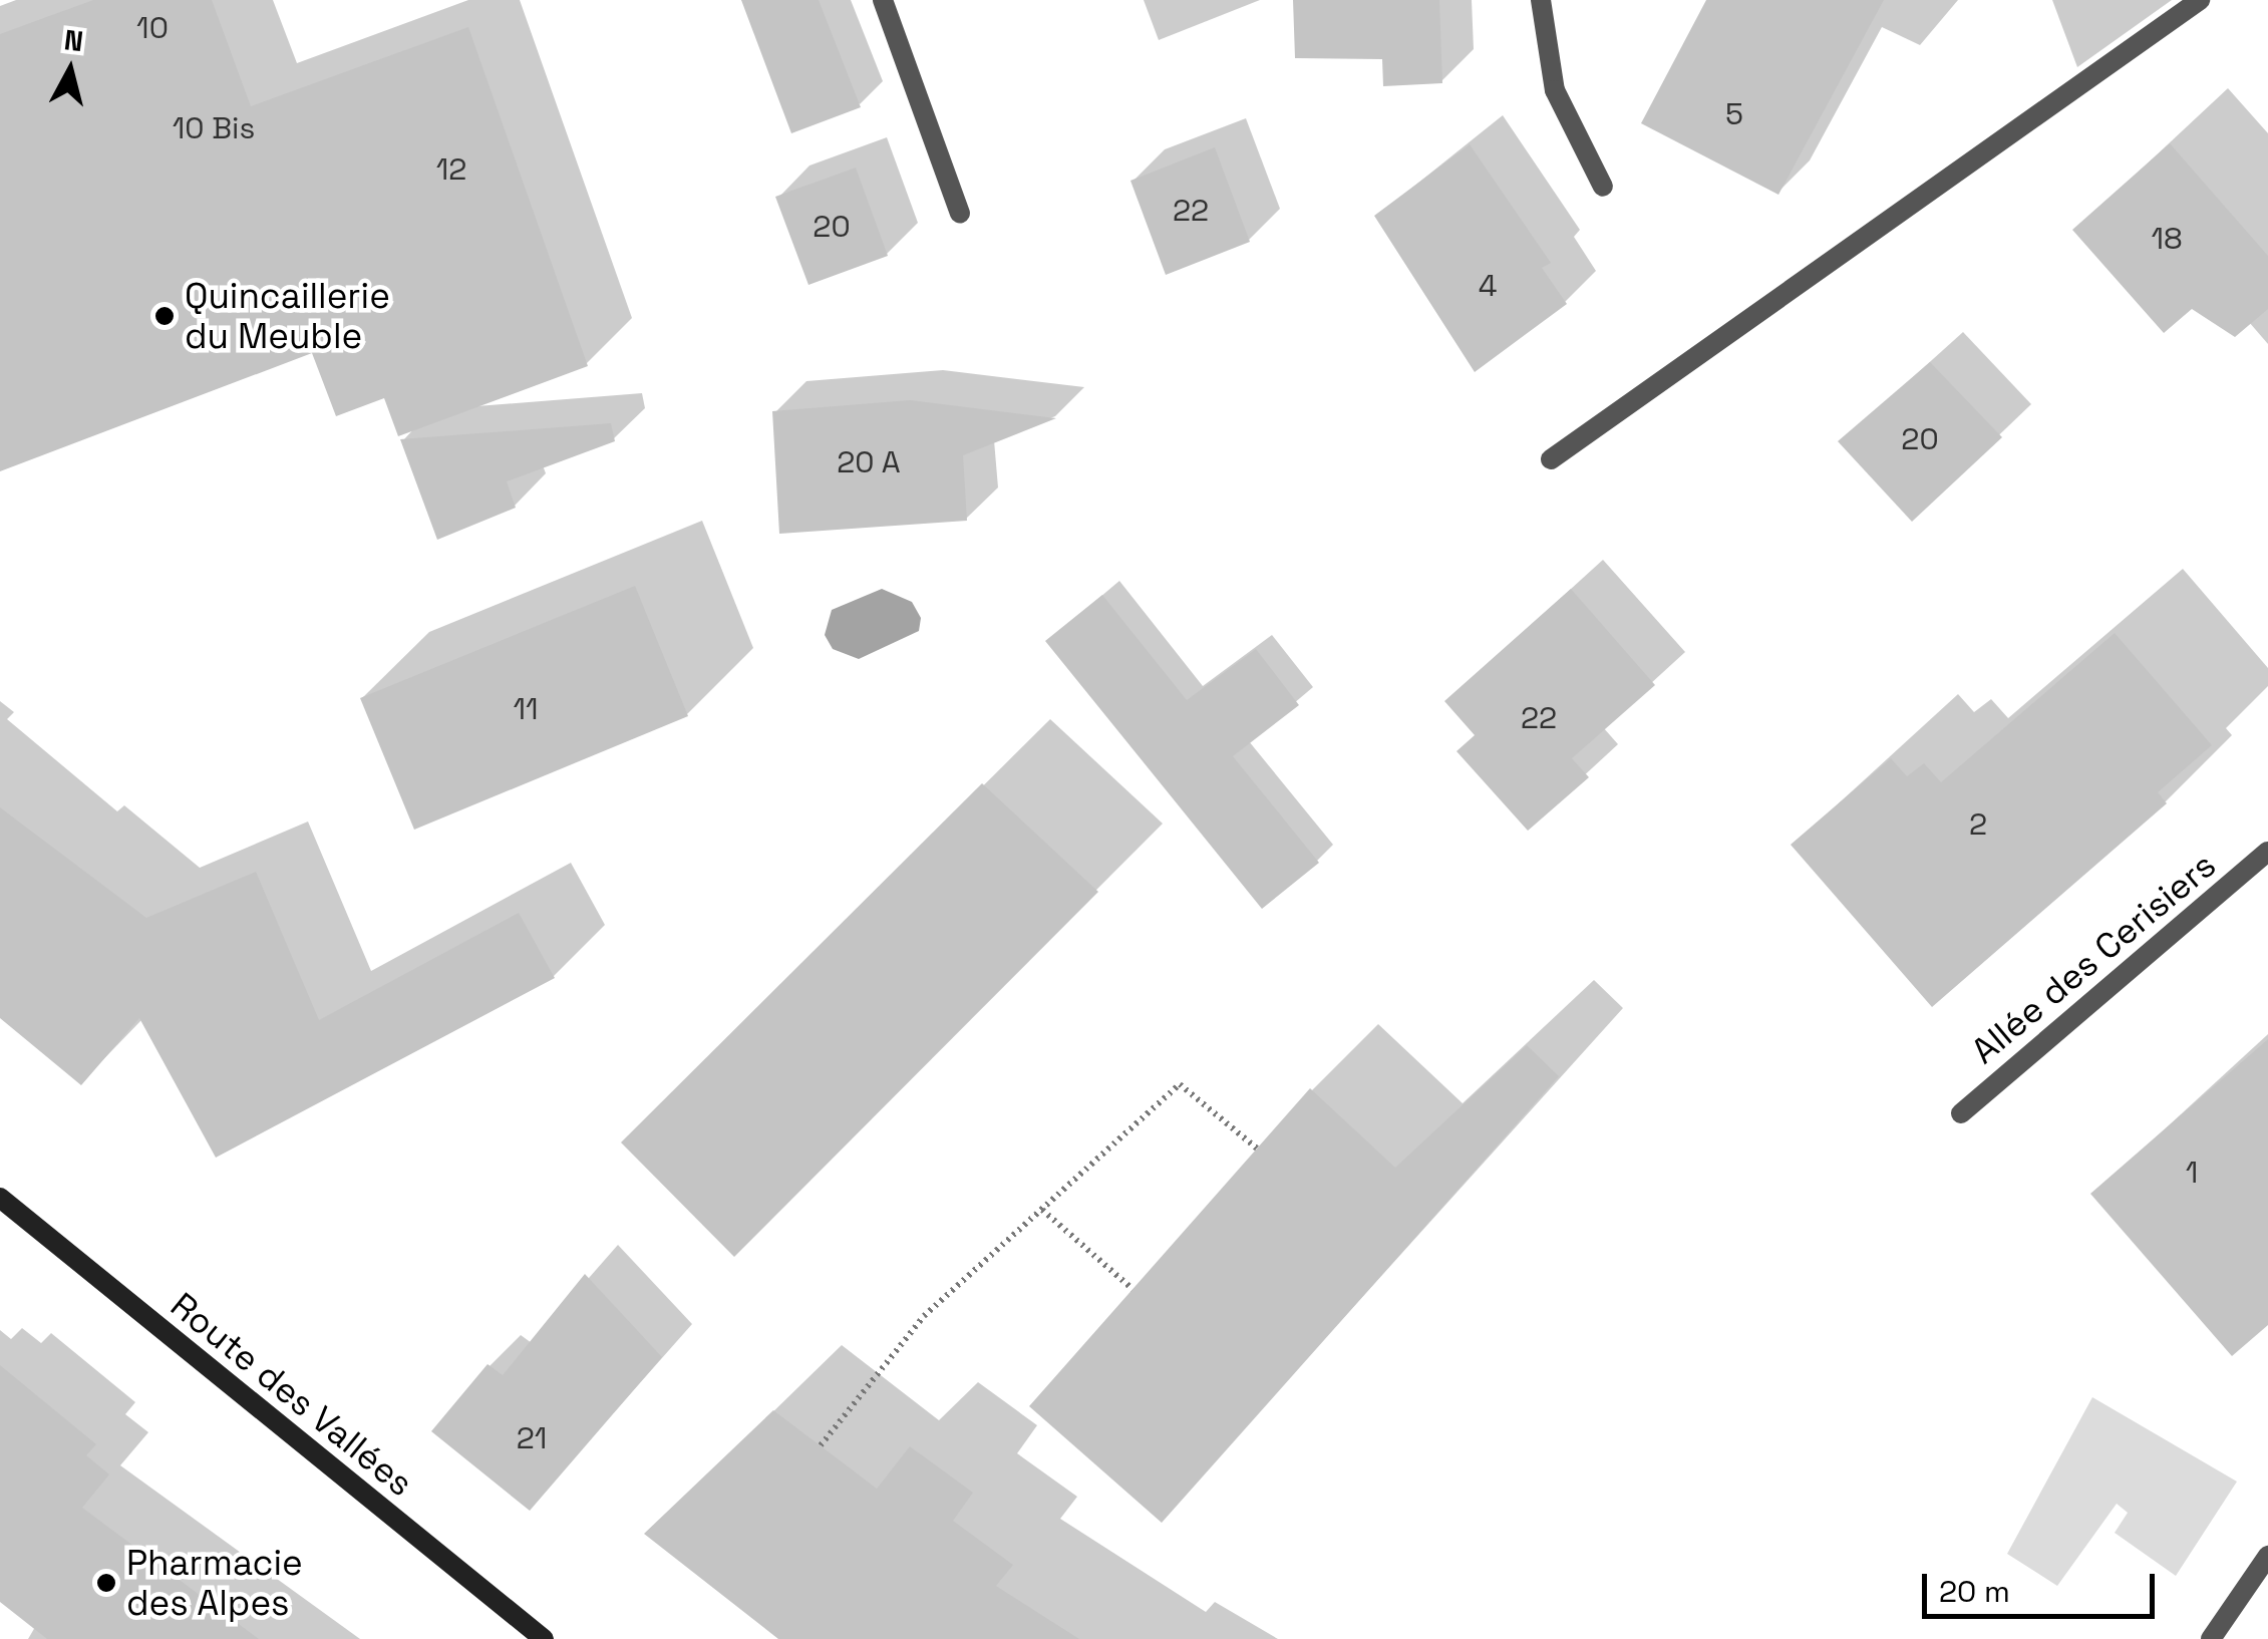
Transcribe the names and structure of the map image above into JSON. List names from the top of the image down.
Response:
{
  "streets": {
    "main road": ["Route des Vallées"],
    "street": ["Allée des Cerisiers"]
  },
  "places": ["Quincaillerie du Meuble", "Pharmacie des Alpes"],
  "house_numbers": [
    "10",
    "5",
    "10 Bis",
    "12",
    "22",
    "20",
    "18",
    "4",
    "20",
    "20 A",
    "11",
    "22",
    "2",
    "1",
    "21"
  ],
  "scale_bar": "20 m",
  "north": "top"
}
